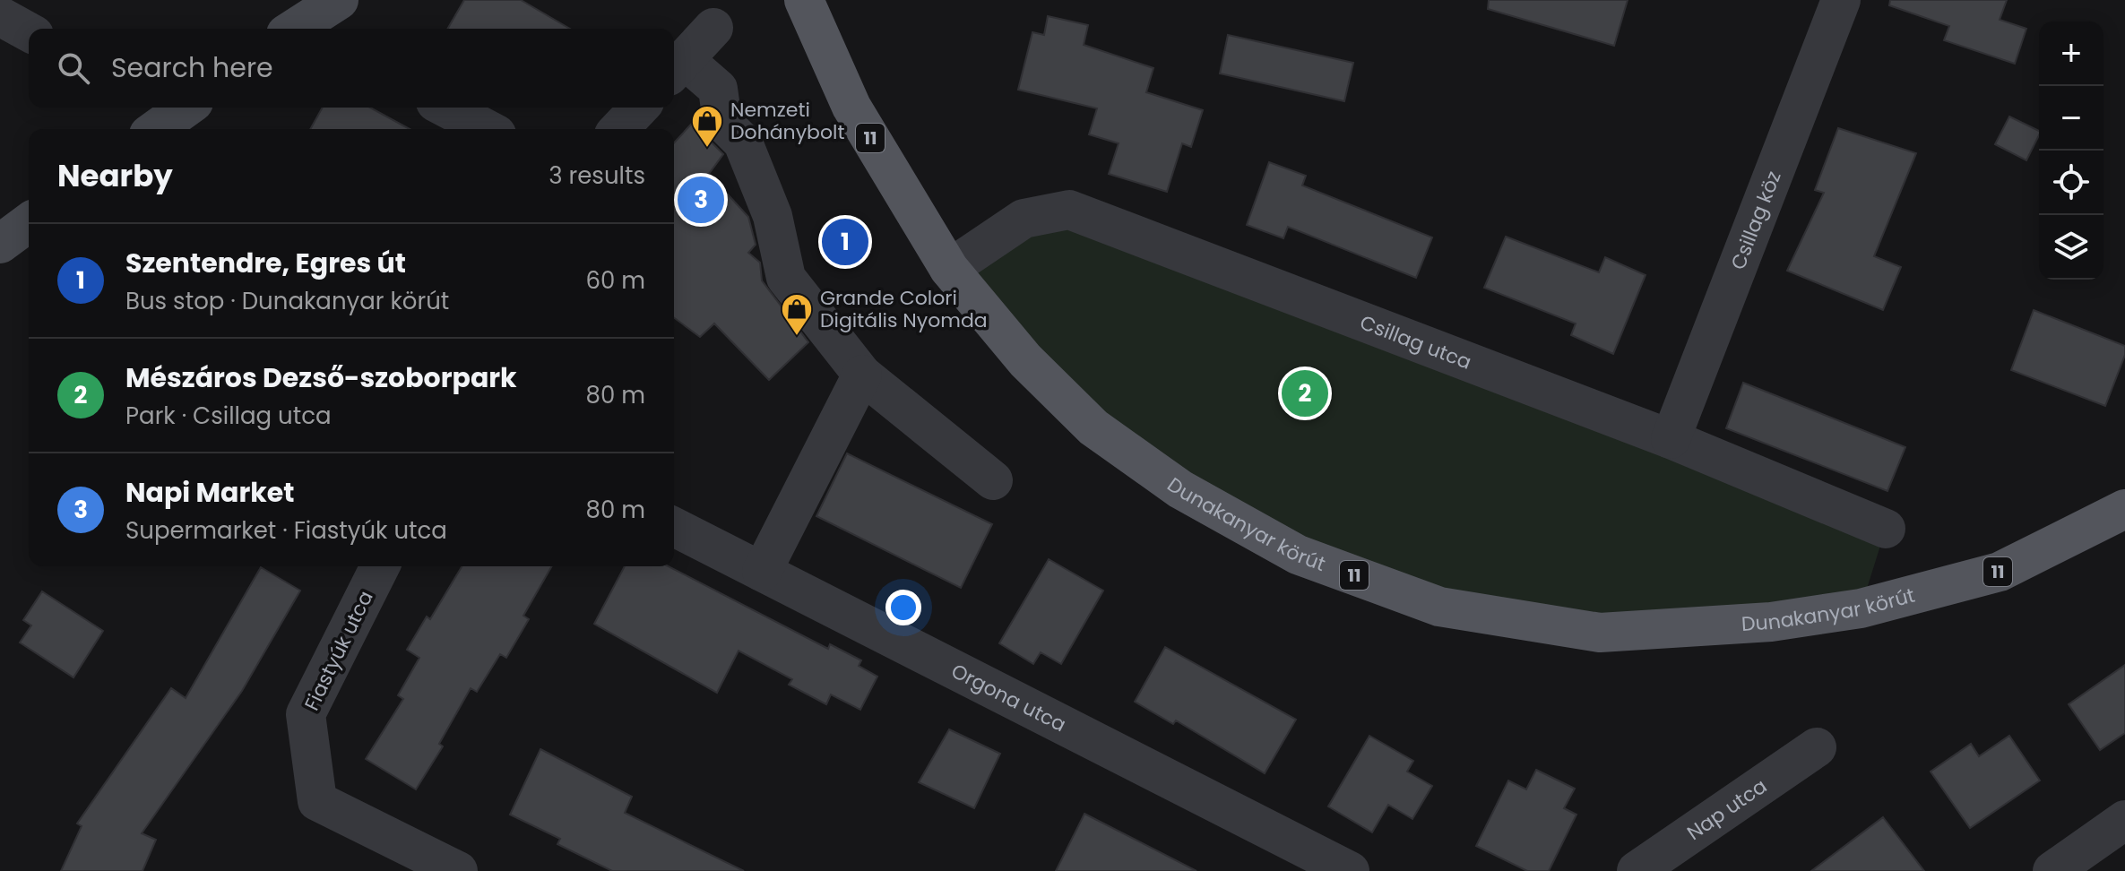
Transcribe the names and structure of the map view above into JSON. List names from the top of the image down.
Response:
{
  "streets": {
    "main road": ["11", "Dunakanyar körút"],
    "street": [
      "Csillag köz",
      "Csillag utca",
      "Fiastyúk utca",
      "Orgona utca",
      "Nap utca"
    ]
  },
  "crossings": [
    ["Csillag köz", "Csillag utca"],
    ["Csillag utca", "Dunakanyar körút"]
  ],
  "places": {
    "shop": ["Nemzeti Dohánybolt", "Grande Colori Digitális Nyomda"]
  },
  "page": {
    "map_buttons": ["+", "−"],
    "search": "Search here",
    "heading": ["Nearby", "3 results"],
    "pins": ["3", "1", "2"],
    "list": [
      {
        "mark": "1",
        "name": "Szentendre, Egres út",
        "note": "Bus stop · Dunakanyar körút",
        "value": "60 m"
      },
      {
        "mark": "2",
        "name": "Mészáros Dezső-szoborpark",
        "note": "Park · Csillag utca",
        "value": "80 m"
      },
      {
        "mark": "3",
        "name": "Napi Market",
        "note": "Supermarket · Fiastyúk utca",
        "value": "80 m"
      }
    ]
  }
}
